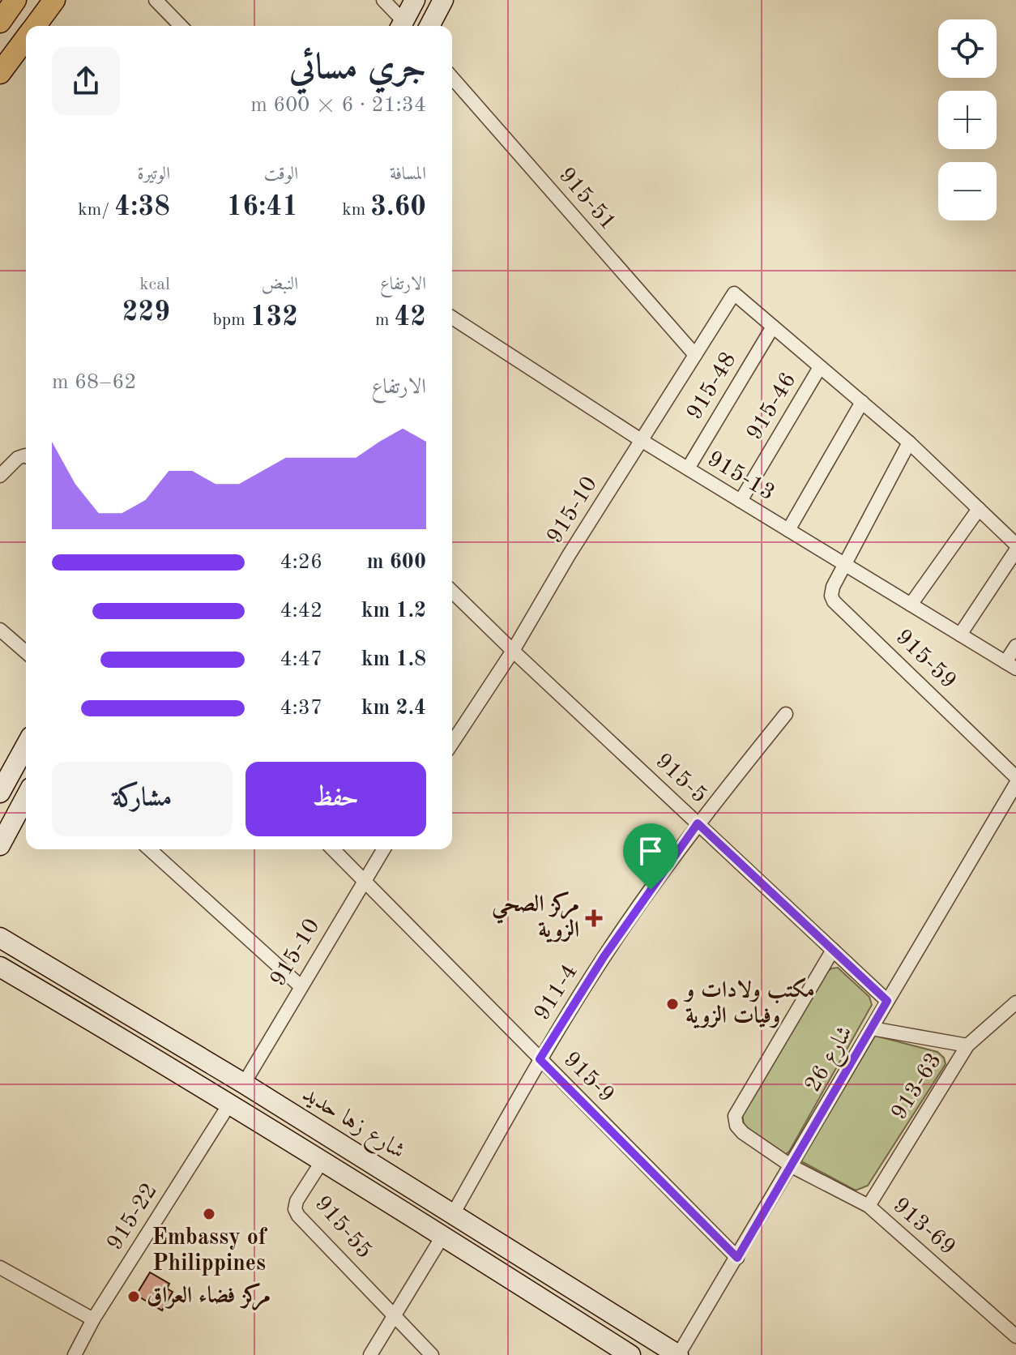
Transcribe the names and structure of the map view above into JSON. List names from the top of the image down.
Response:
{
  "streets": {
    "street": [
      "915-51",
      "915-48",
      "915-46",
      "915-13",
      "915-10",
      "915-59",
      "915-5",
      "911-4",
      "شارع 26",
      "915-9",
      "913-63",
      "شارع زها حديد",
      "915-22",
      "913-69",
      "915-55"
    ]
  },
  "crossings": [
    ["915-51", "915-10"],
    ["915-48", "915-13"],
    ["915-48", "915-10"],
    ["915-46", "915-13"],
    ["915-13", "915-10"],
    ["915-13", "915-59"],
    ["915-10", "915-5"],
    ["915-10", "915-9"],
    ["915-10", "شارع زها حديد"],
    ["915-5", "911-4"],
    ["915-5", "شارع 26"],
    ["915-5", "913-69"],
    ["911-4", "915-9"],
    ["911-4", "شارع زها حديد"],
    ["شارع 26", "915-9"],
    ["شارع 26", "شارع زها حديد"],
    ["شارع 26", "913-69"],
    ["913-63", "913-69"],
    ["شارع زها حديد", "915-22"],
    ["شارع زها حديد", "915-55"]
  ],
  "places": {
    "health": ["مركز الصحي الزوية"],
    "other": ["مكتب ولادات و وفيات الزوية", "Embassy of Philippines", "مركز فضاء العراق"]
  },
  "page": {
    "map_buttons": ["+", "−"],
    "heading": ["جري مسائي", "21:34 · 6 × 600 m"],
    "stats": [
      ["المسافة", "3.60 km"],
      ["الوقت", "16:41"],
      ["الوتيرة", "4:38 /km"],
      ["الارتفاع", "42 m"],
      ["النبض", "132 bpm"],
      ["kcal", "229"]
    ],
    "chart": ["الارتفاع", "62–68 m"],
    "list": [
      {
        "name": "600 m",
        "note": "4:26"
      },
      {
        "name": "1.2 km",
        "note": "4:42"
      },
      {
        "name": "1.8 km",
        "note": "4:47"
      },
      {
        "name": "2.4 km",
        "note": "4:37"
      }
    ],
    "buttons": ["حفظ", "مشاركة"]
  }
}
